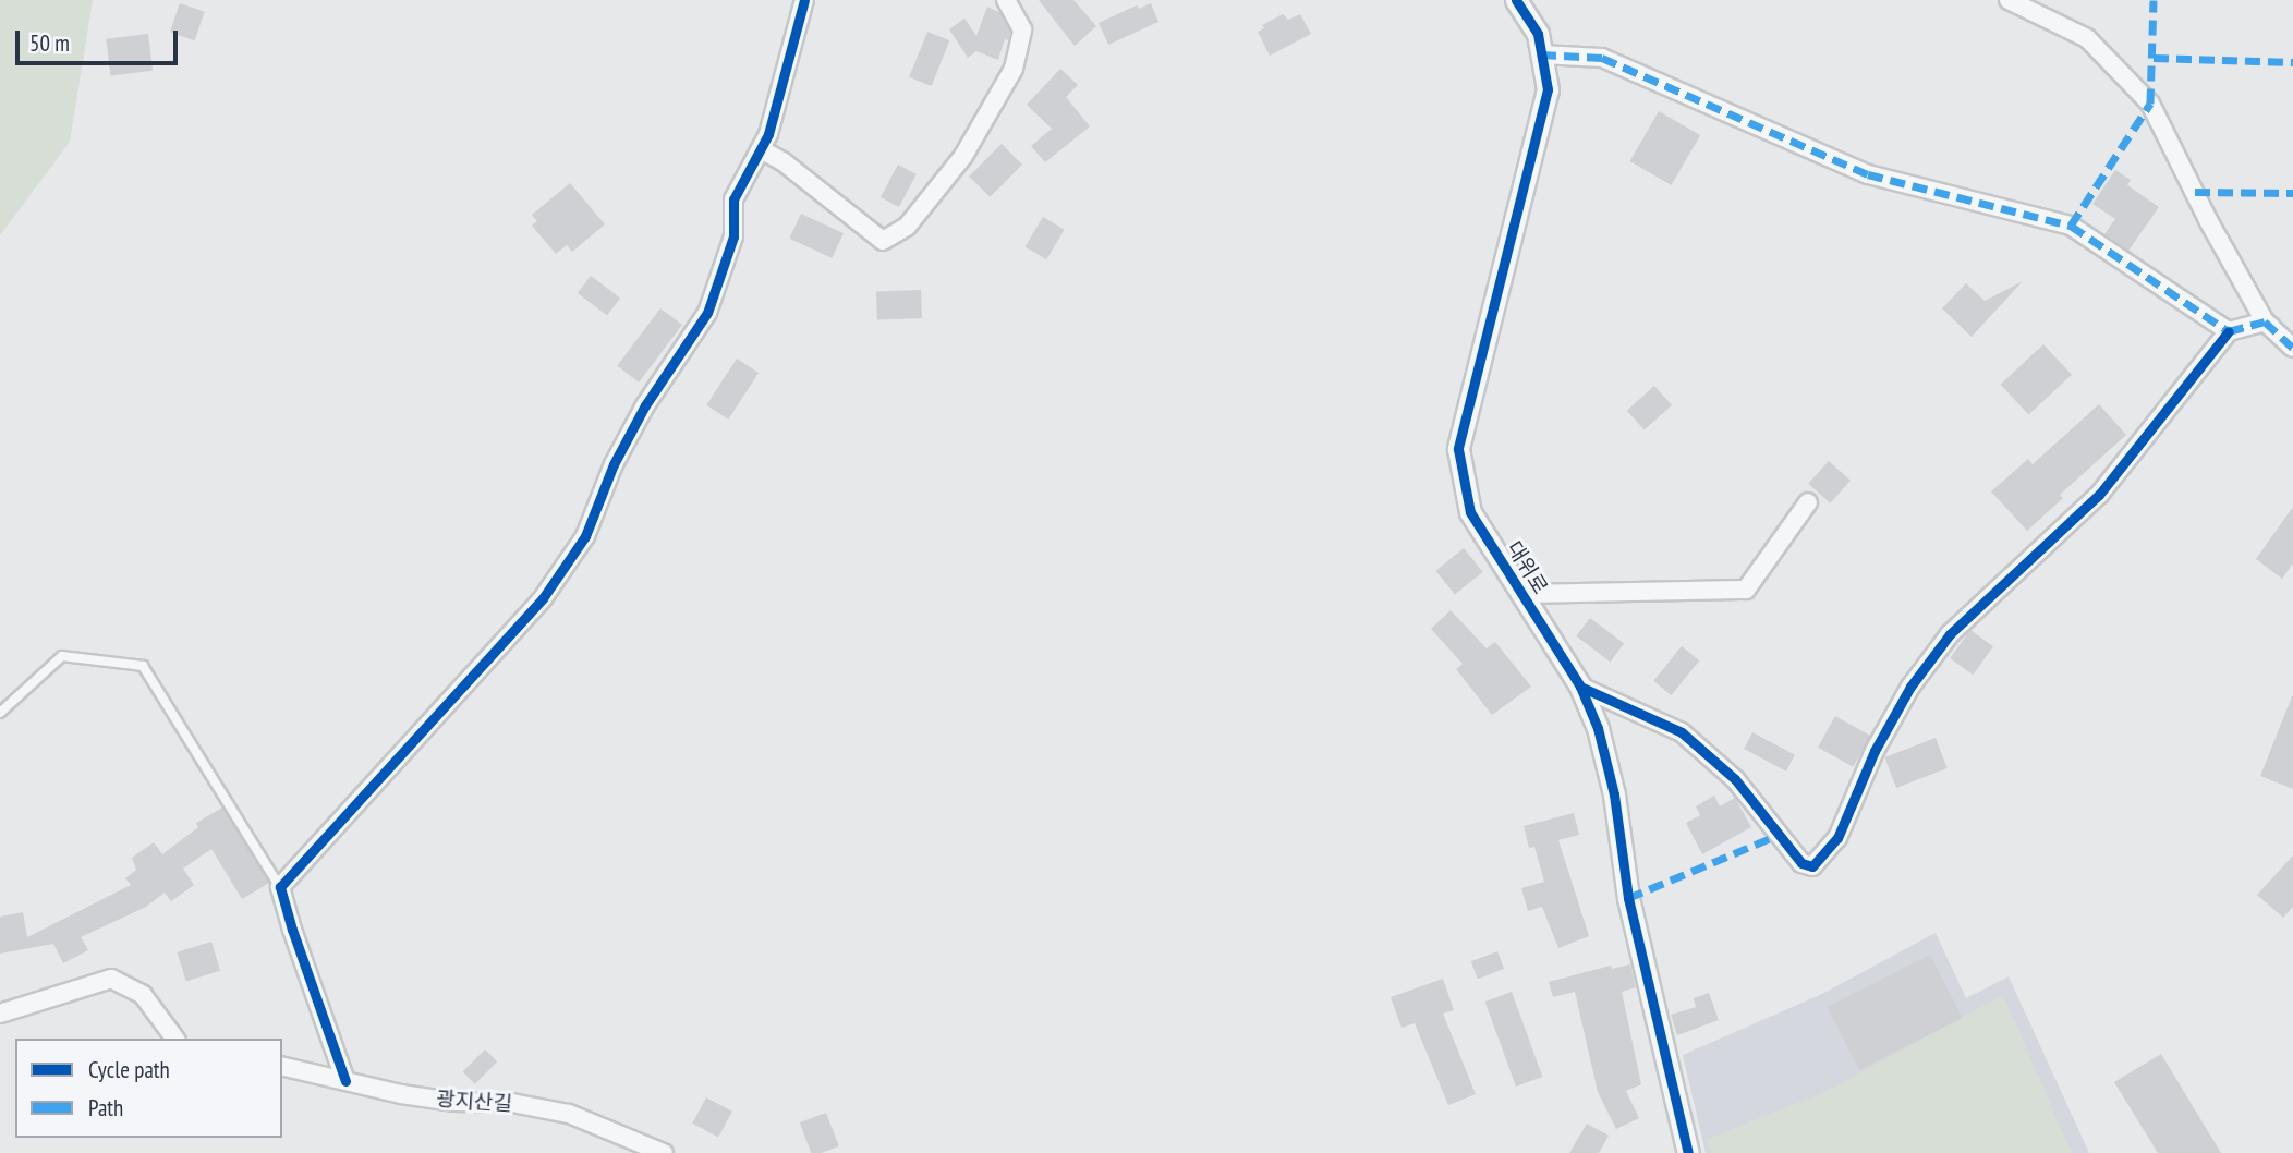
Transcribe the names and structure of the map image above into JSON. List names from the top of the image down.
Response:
{
  "streets": {
    "street": ["대위로", "광지산길"]
  },
  "legend": ["Cycle path", "Path"],
  "scale_bar": "50 m"
}
